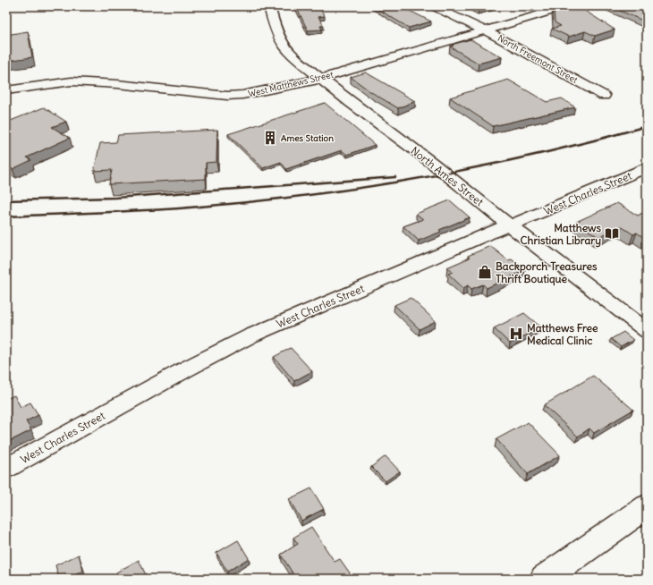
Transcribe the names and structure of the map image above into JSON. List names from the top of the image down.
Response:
{
  "streets": {
    "street": [
      "North Freemont Street",
      "West Matthews Street",
      "North Ames Street",
      "West Charles Street"
    ]
  },
  "crossings": [
    ["North Freemont Street", "West Matthews Street"],
    ["West Matthews Street", "North Ames Street"],
    ["North Ames Street", "West Charles Street"]
  ],
  "places": {
    "building": ["Ames Station"],
    "library": ["Matthews Christian Library"],
    "shop": ["Backporch Treasures Thrift Boutique"],
    "hospital": ["Matthews Free Medical Clinic"]
  }
}
